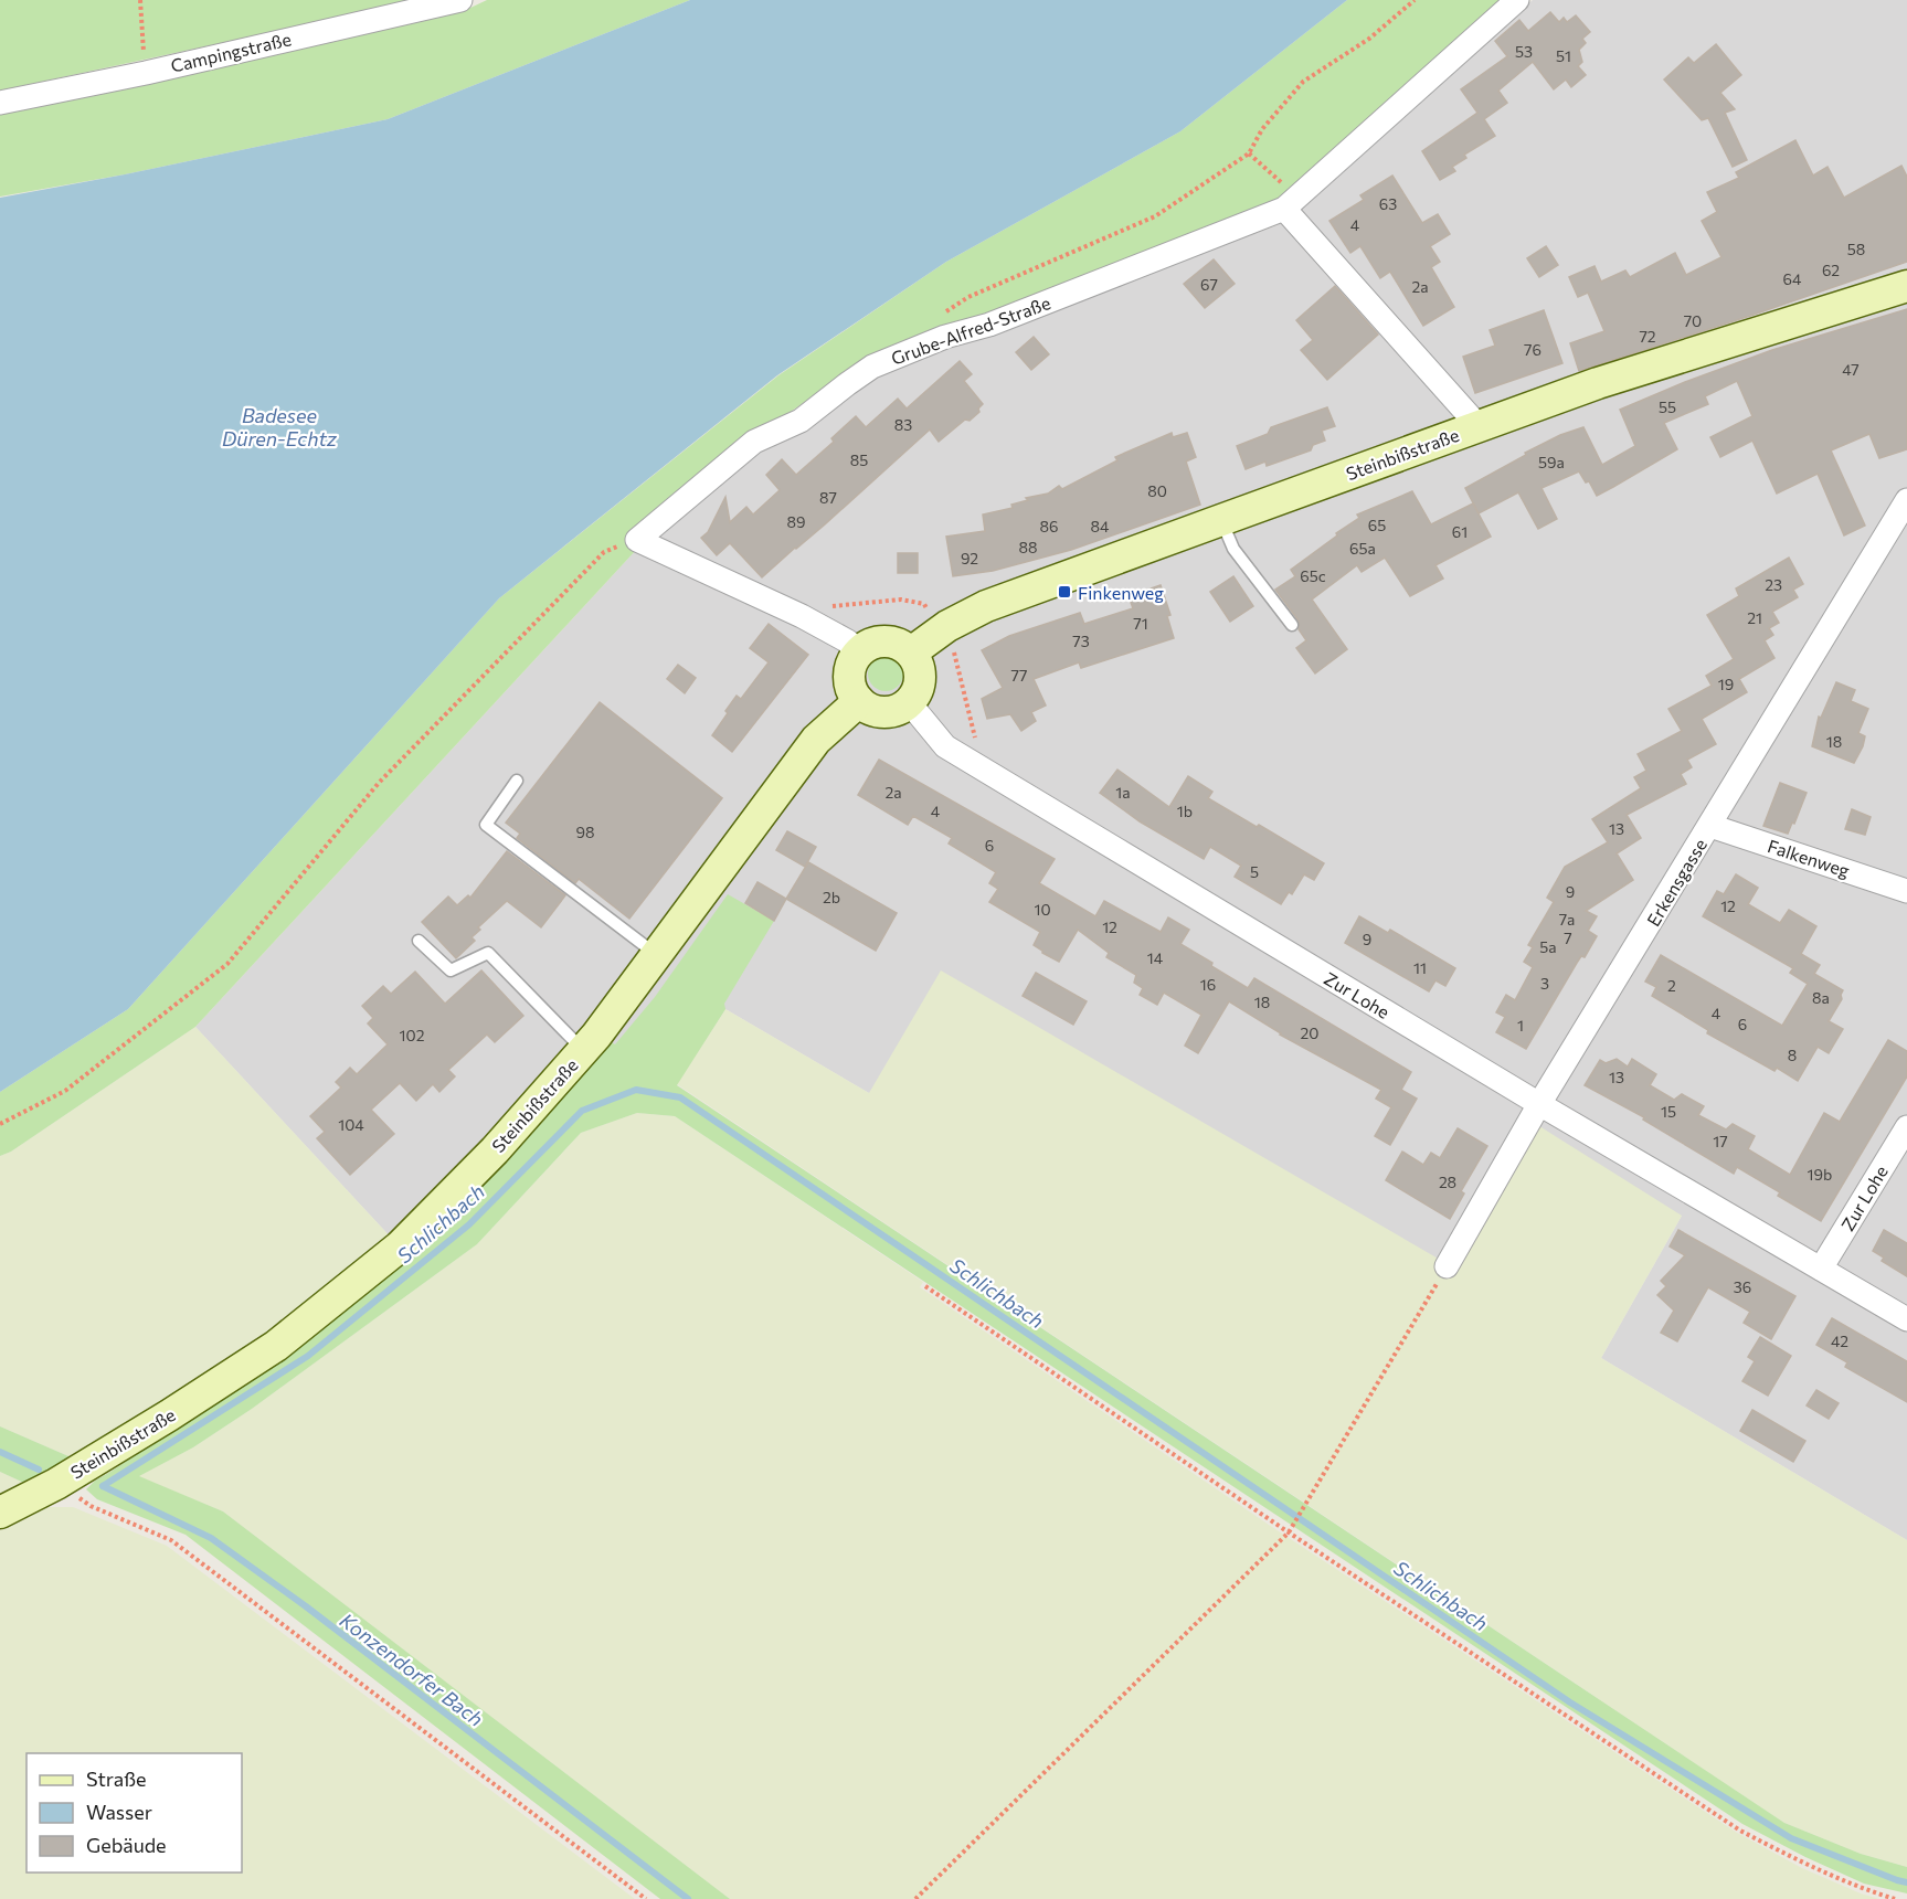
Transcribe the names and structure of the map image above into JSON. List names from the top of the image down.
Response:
{
  "streets": {
    "street": [
      "Campingstraße",
      "Grube-Alfred-Straße",
      "Steinbißstraße",
      "Falkenweg",
      "Erkensgasse",
      "Zur Lohe"
    ]
  },
  "crossings": [
    ["Steinbißstraße", "Zur Lohe"],
    ["Falkenweg", "Erkensgasse"],
    ["Erkensgasse", "Zur Lohe"]
  ],
  "water": ["Badesee Düren-Echtz", "Schlichbach", "Konzendorfer Bach"],
  "places": {
    "transit": ["Finkenweg"]
  },
  "house_numbers": [
    "53",
    "51",
    "63",
    "4",
    "58",
    "62",
    "64",
    "67",
    "2a",
    "70",
    "72",
    "76",
    "47",
    "55",
    "83",
    "85",
    "59a",
    "80",
    "87",
    "89",
    "65",
    "86",
    "84",
    "61",
    "88",
    "65a",
    "92",
    "65c",
    "23",
    "21",
    "71",
    "73",
    "77",
    "19",
    "18",
    "2a",
    "1a",
    "4",
    "1b",
    "13",
    "98",
    "6",
    "5",
    "9",
    "2b",
    "12",
    "10",
    "7a",
    "12",
    "7",
    "9",
    "5a",
    "14",
    "11",
    "3",
    "16",
    "2",
    "8a",
    "18",
    "4",
    "6",
    "1",
    "20",
    "102",
    "8",
    "13",
    "15",
    "104",
    "17",
    "19b",
    "28",
    "36",
    "42"
  ],
  "legend": ["Straße", "Wasser", "Gebäude"]
}
